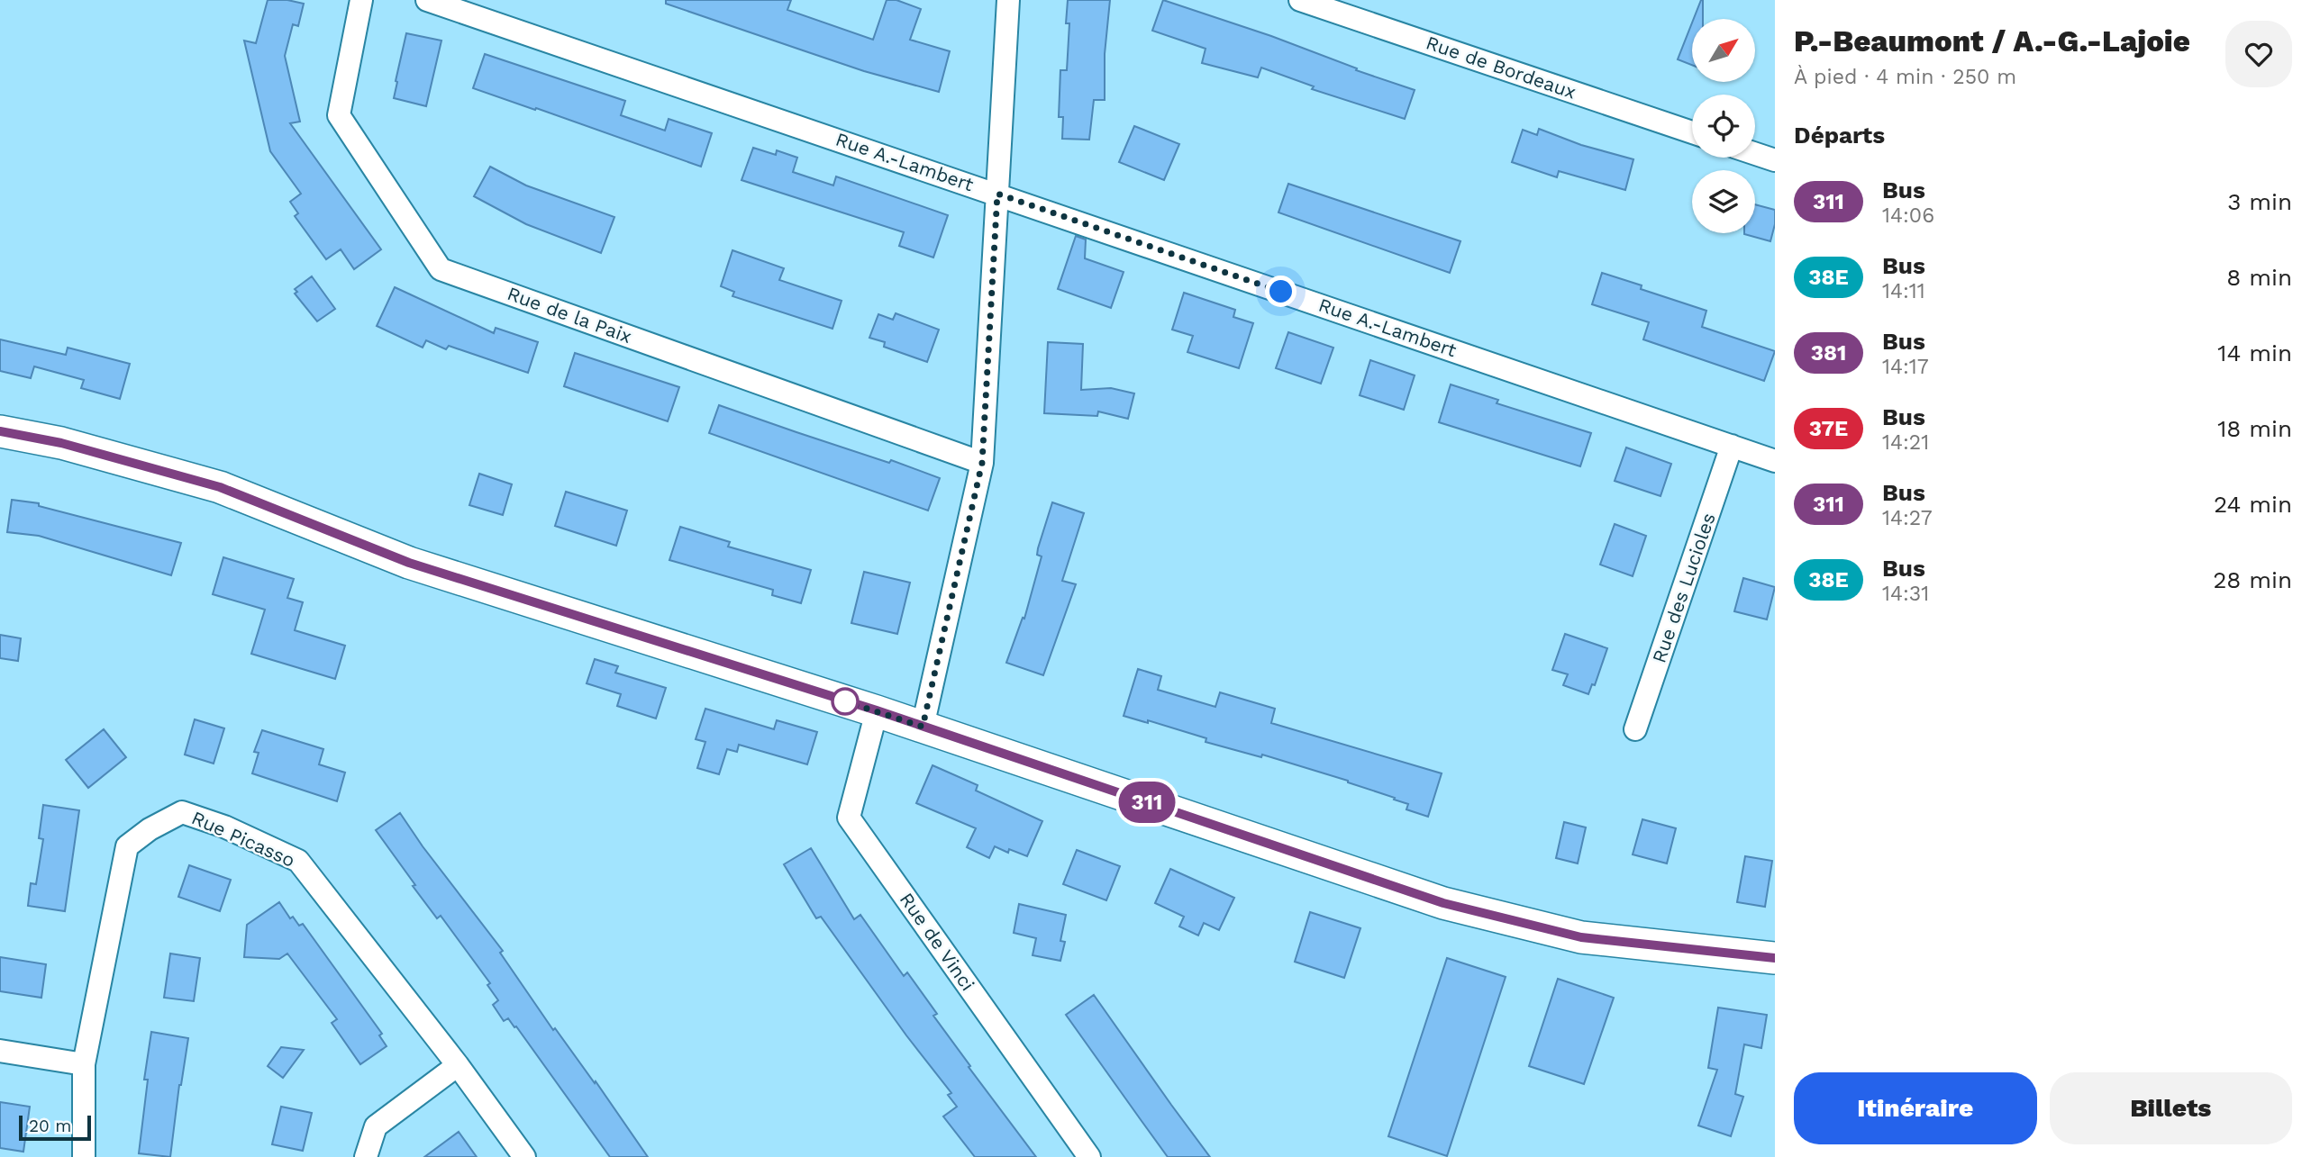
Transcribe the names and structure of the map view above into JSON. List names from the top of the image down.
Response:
{
  "streets": {
    "street": [
      "Rue de Bordeaux",
      "Rue A.-Lambert",
      "Rue de la Paix",
      "Rue des Lucioles",
      "Rue Picasso",
      "Rue de Vinci"
    ]
  },
  "crossings": [
    ["Rue A.-Lambert", "Rue des Lucioles"]
  ],
  "lines": ["bus line 311"],
  "scale_bar": "20 m",
  "north": "top right",
  "page": {
    "on_map": "311",
    "heading": [
      ["P.-Beaumont / A.-G.-Lajoie", "À pied · 4 min · 250 m"],
      "Départs"
    ],
    "list": [
      {
        "mark": "311",
        "name": "Bus",
        "note": "14:06",
        "value": "3 min"
      },
      {
        "mark": "38E",
        "name": "Bus",
        "note": "14:11",
        "value": "8 min"
      },
      {
        "mark": "381",
        "name": "Bus",
        "note": "14:17",
        "value": "14 min"
      },
      {
        "mark": "37E",
        "name": "Bus",
        "note": "14:21",
        "value": "18 min"
      },
      {
        "mark": "311",
        "name": "Bus",
        "note": "14:27",
        "value": "24 min"
      },
      {
        "mark": "38E",
        "name": "Bus",
        "note": "14:31",
        "value": "28 min"
      }
    ],
    "buttons": ["Itinéraire", "Billets"],
    "scale": "20 m"
  }
}
